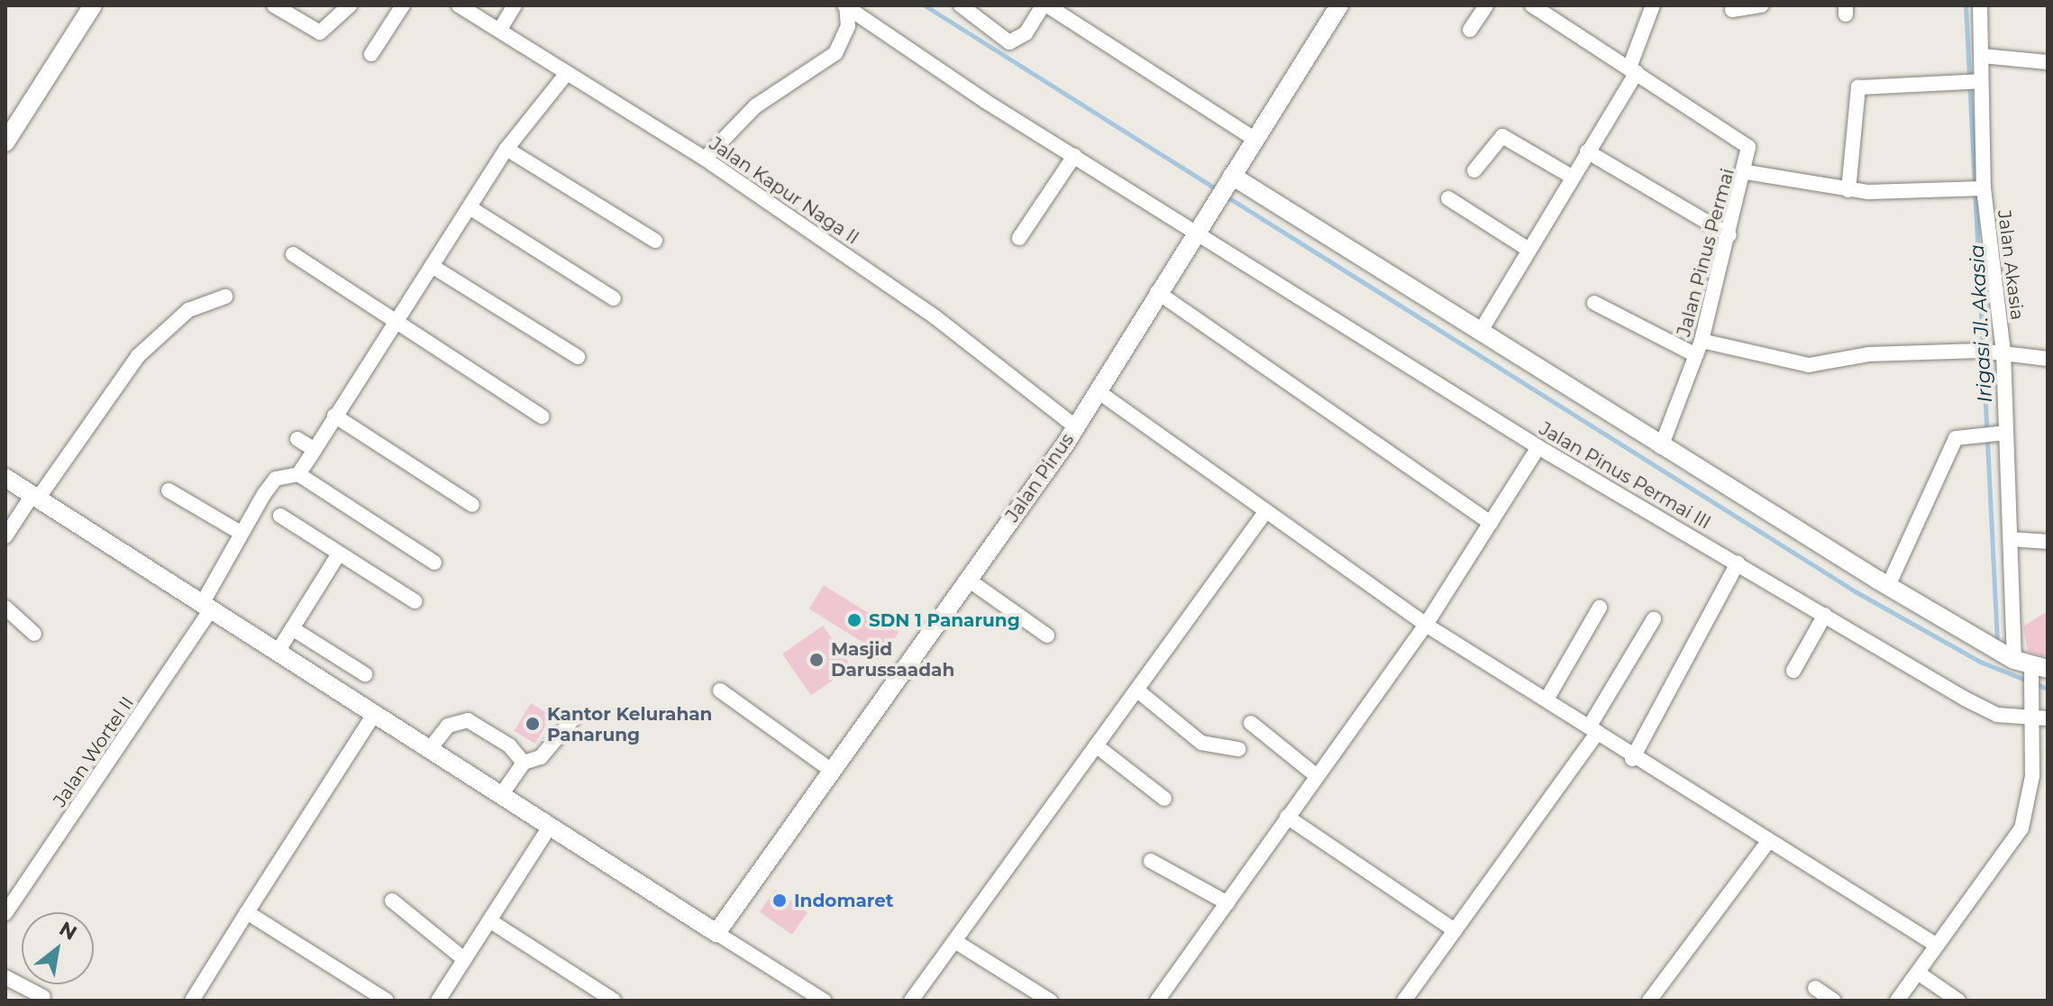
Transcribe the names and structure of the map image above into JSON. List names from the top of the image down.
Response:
{
  "streets": {
    "street": [
      "Jalan Kapur Naga II",
      "Jalan Pinus Permai",
      "Jalan Akasia",
      "Jalan Pinus Permai III",
      "Jalan Pinus",
      "Jalan Wortel II"
    ]
  },
  "crossings": [
    ["Jalan Kapur Naga II", "Jalan Pinus"],
    ["Jalan Akasia", "Jalan Pinus Permai III"],
    ["Jalan Pinus Permai III", "Jalan Pinus"]
  ],
  "water": ["Irigasi Jl. Akasia"],
  "places": [
    "SDN 1 Panarung",
    "Masjid Darussaadah",
    "Kantor Kelurahan Panarung",
    "Indomaret"
  ],
  "north": "top right"
}
